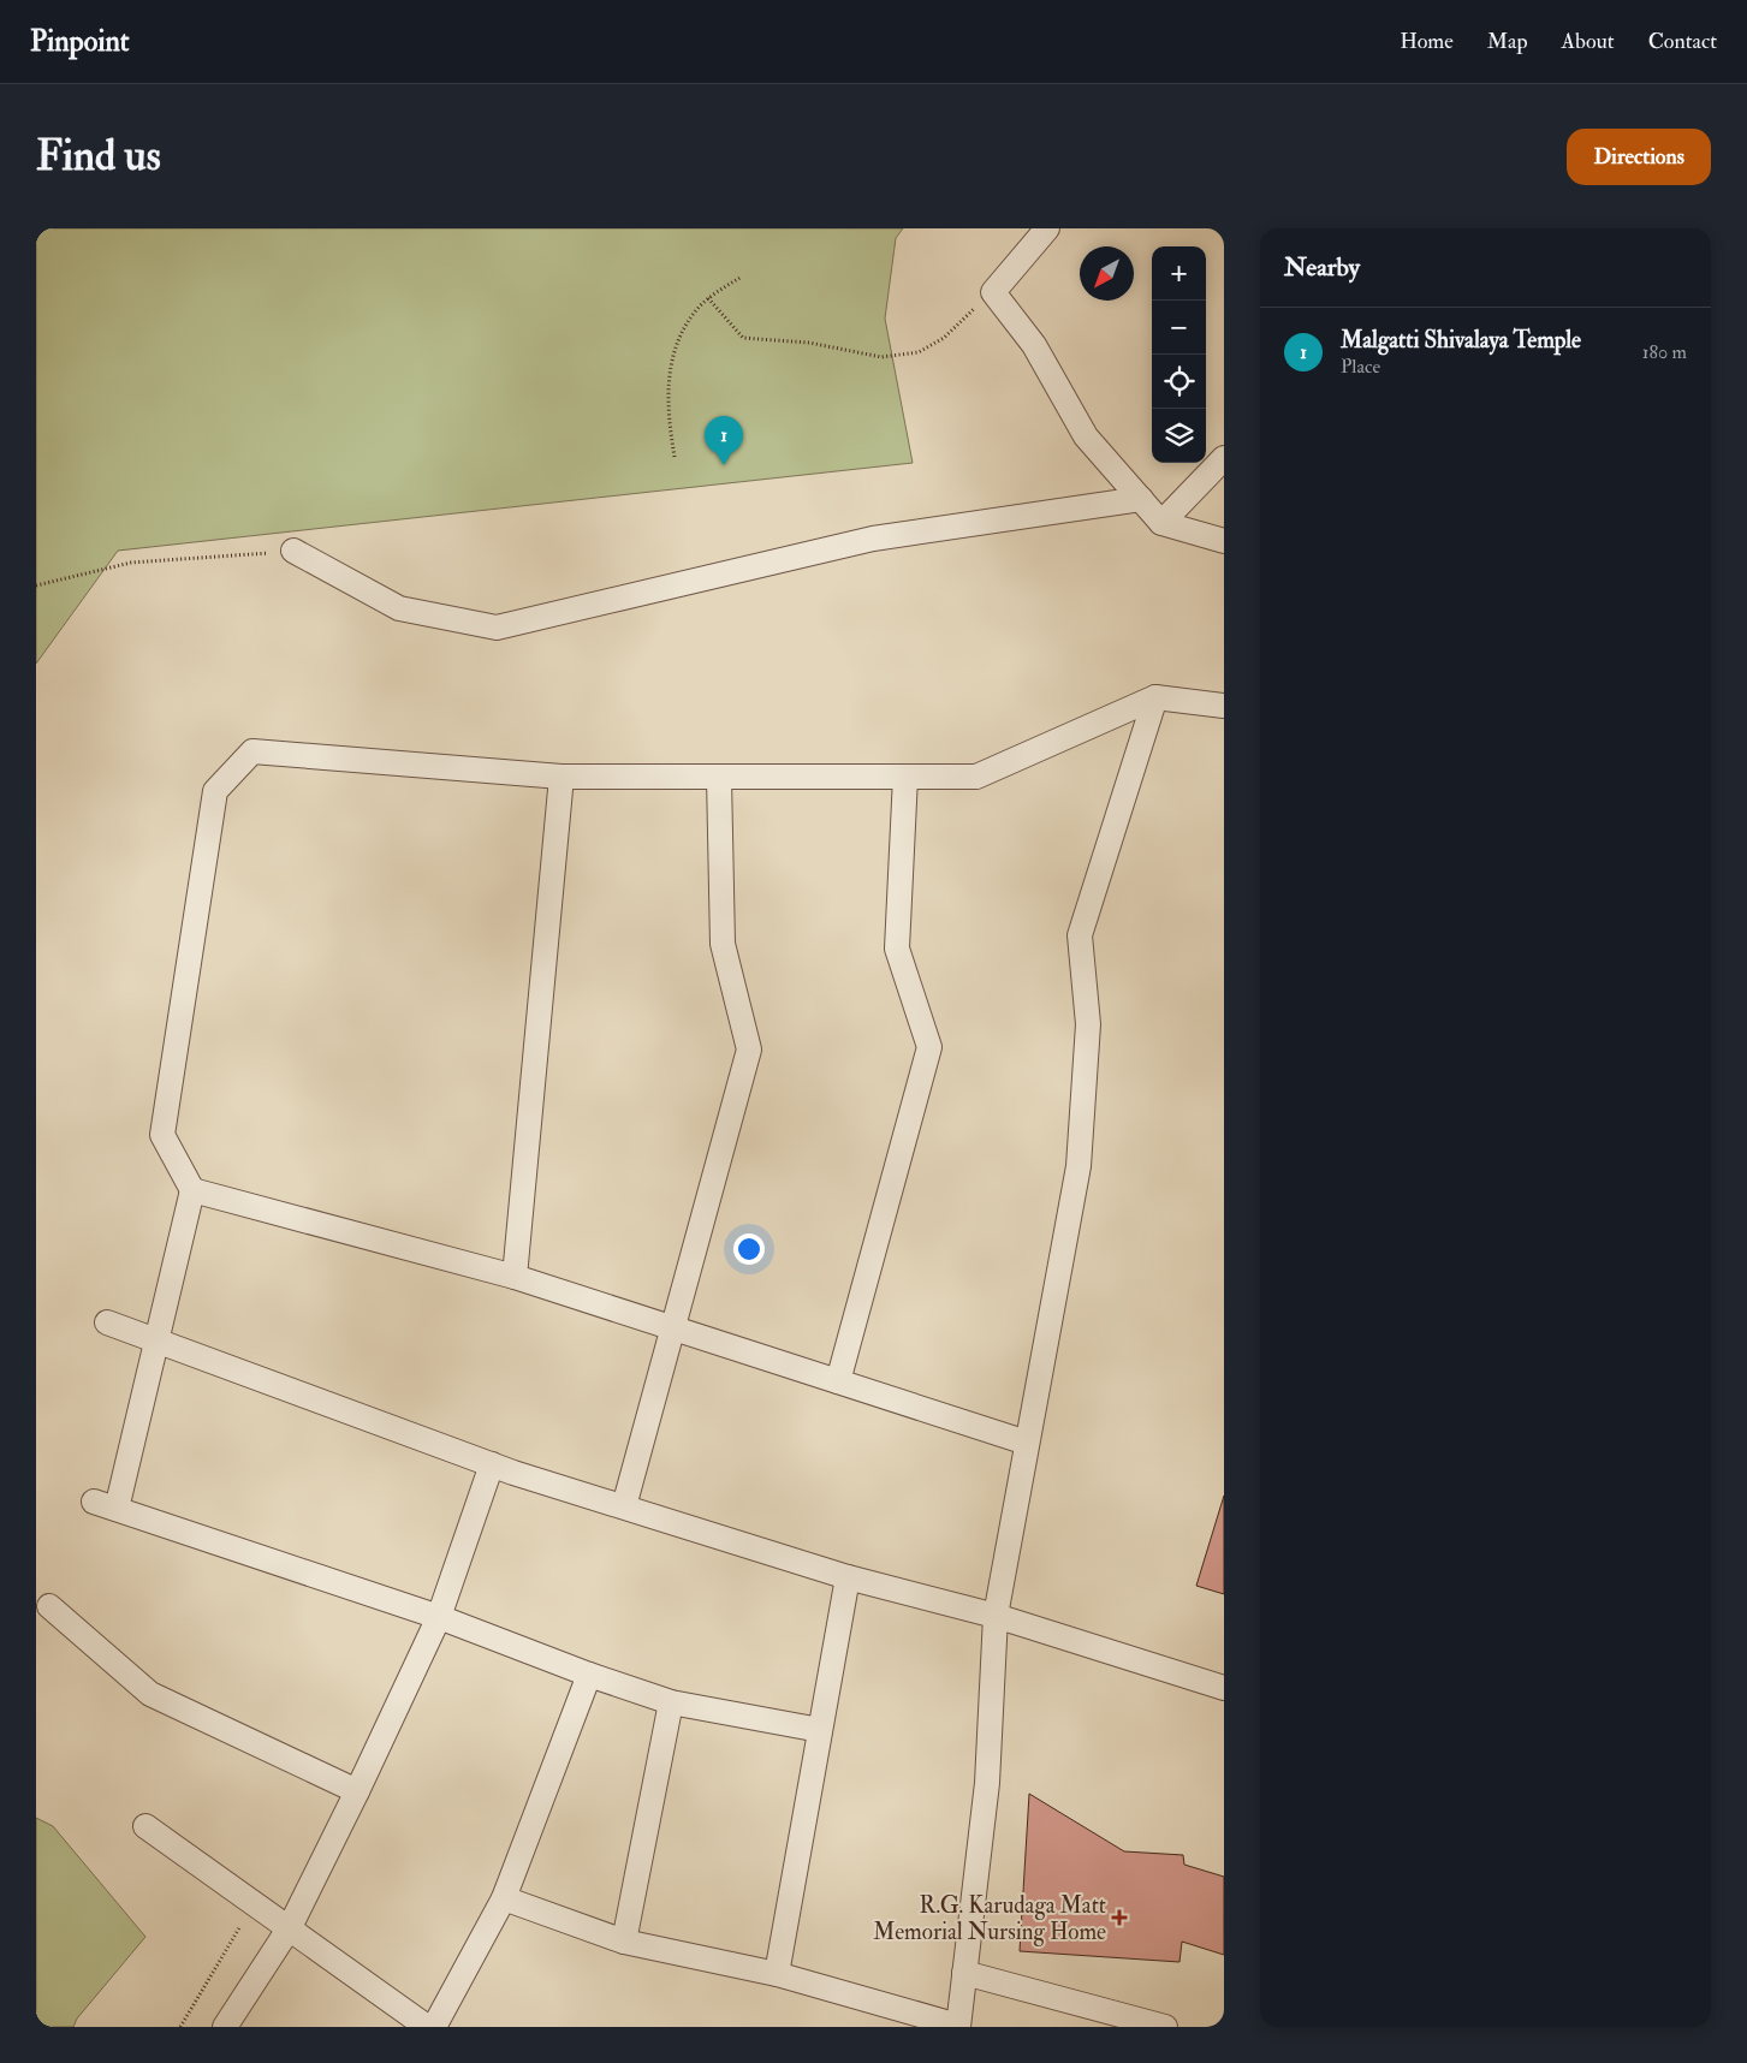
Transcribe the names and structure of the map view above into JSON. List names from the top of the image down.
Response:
{
  "places": {
    "health": ["R.G. Karudaga Matt Memorial Nursing Home"]
  },
  "north": "bottom left",
  "page": {
    "header": "Pinpoint",
    "nav": [
      "Home",
      "Map",
      "About",
      "Contact"
    ],
    "buttons": "Directions",
    "title": "Find us",
    "heading": "Nearby",
    "map_buttons": ["+", "−"],
    "list": [
      {
        "mark": "1",
        "name": "Malgatti Shivalaya Temple",
        "note": "Place",
        "value": "180 m"
      }
    ],
    "pins": "1"
  }
}
